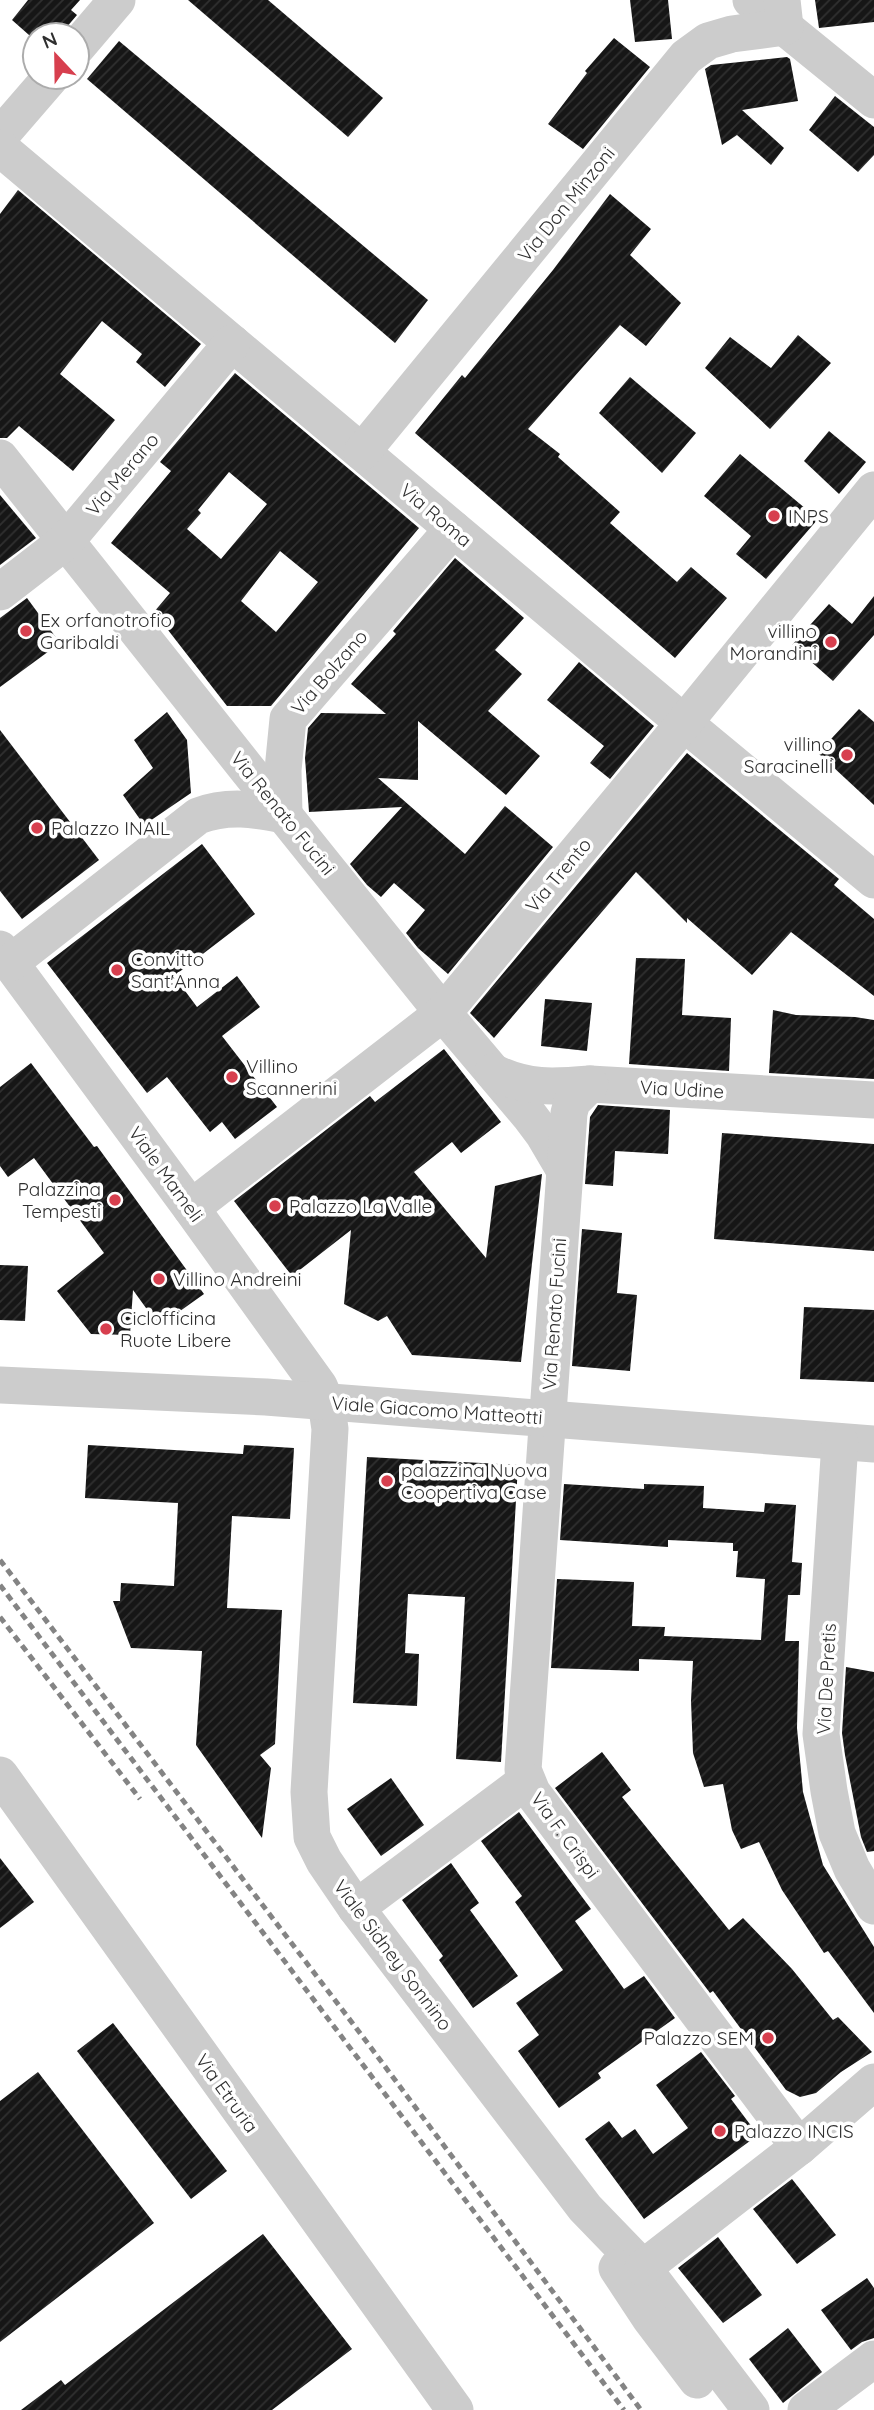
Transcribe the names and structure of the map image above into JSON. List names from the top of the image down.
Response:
{
  "streets": {
    "street": [
      "Via Don Minzoni",
      "Via Merano",
      "Via Roma",
      "Via Bolzano",
      "Via Renato Fucini",
      "Via Trento",
      "Via Udine",
      "Viale Mameli",
      "Viale Giacomo Matteotti",
      "Via De Pretis",
      "Via F. Crispi",
      "Viale Sidney Sonnino",
      "Via Etruria"
    ]
  },
  "crossings": [
    ["Via Don Minzoni", "Via Roma"],
    ["Via Merano", "Via Roma"],
    ["Via Merano", "Via Renato Fucini"],
    ["Via Roma", "Via Bolzano"],
    ["Via Roma", "Via Trento"],
    ["Via Bolzano", "Via Renato Fucini"],
    ["Via Renato Fucini", "Via Trento"],
    ["Via Renato Fucini", "Via Udine"],
    ["Via Renato Fucini", "Viale Giacomo Matteotti"],
    ["Via Renato Fucini", "Via F. Crispi"],
    ["Via Trento", "Viale Mameli"],
    ["Viale Mameli", "Viale Giacomo Matteotti"],
    ["Viale Mameli", "Viale Sidney Sonnino"],
    ["Viale Giacomo Matteotti", "Via De Pretis"],
    ["Viale Giacomo Matteotti", "Via F. Crispi"],
    ["Viale Giacomo Matteotti", "Viale Sidney Sonnino"]
  ],
  "places": [
    "INPS",
    "Ex orfanotrofio Garibaldi",
    "villino Morandini",
    "villino Saracinelli",
    "Palazzo INAIL",
    "Convitto Sant'Anna",
    "Villino Scannerini",
    "Palazzina Tempesti",
    "Palazzo La Valle",
    "Villino Andreini",
    "Ciclofficina Ruote Libere",
    "palazzina Nuova Coopertiva Case",
    "Palazzo SEM",
    "Palazzo INCIS"
  ],
  "north": "top"
}
